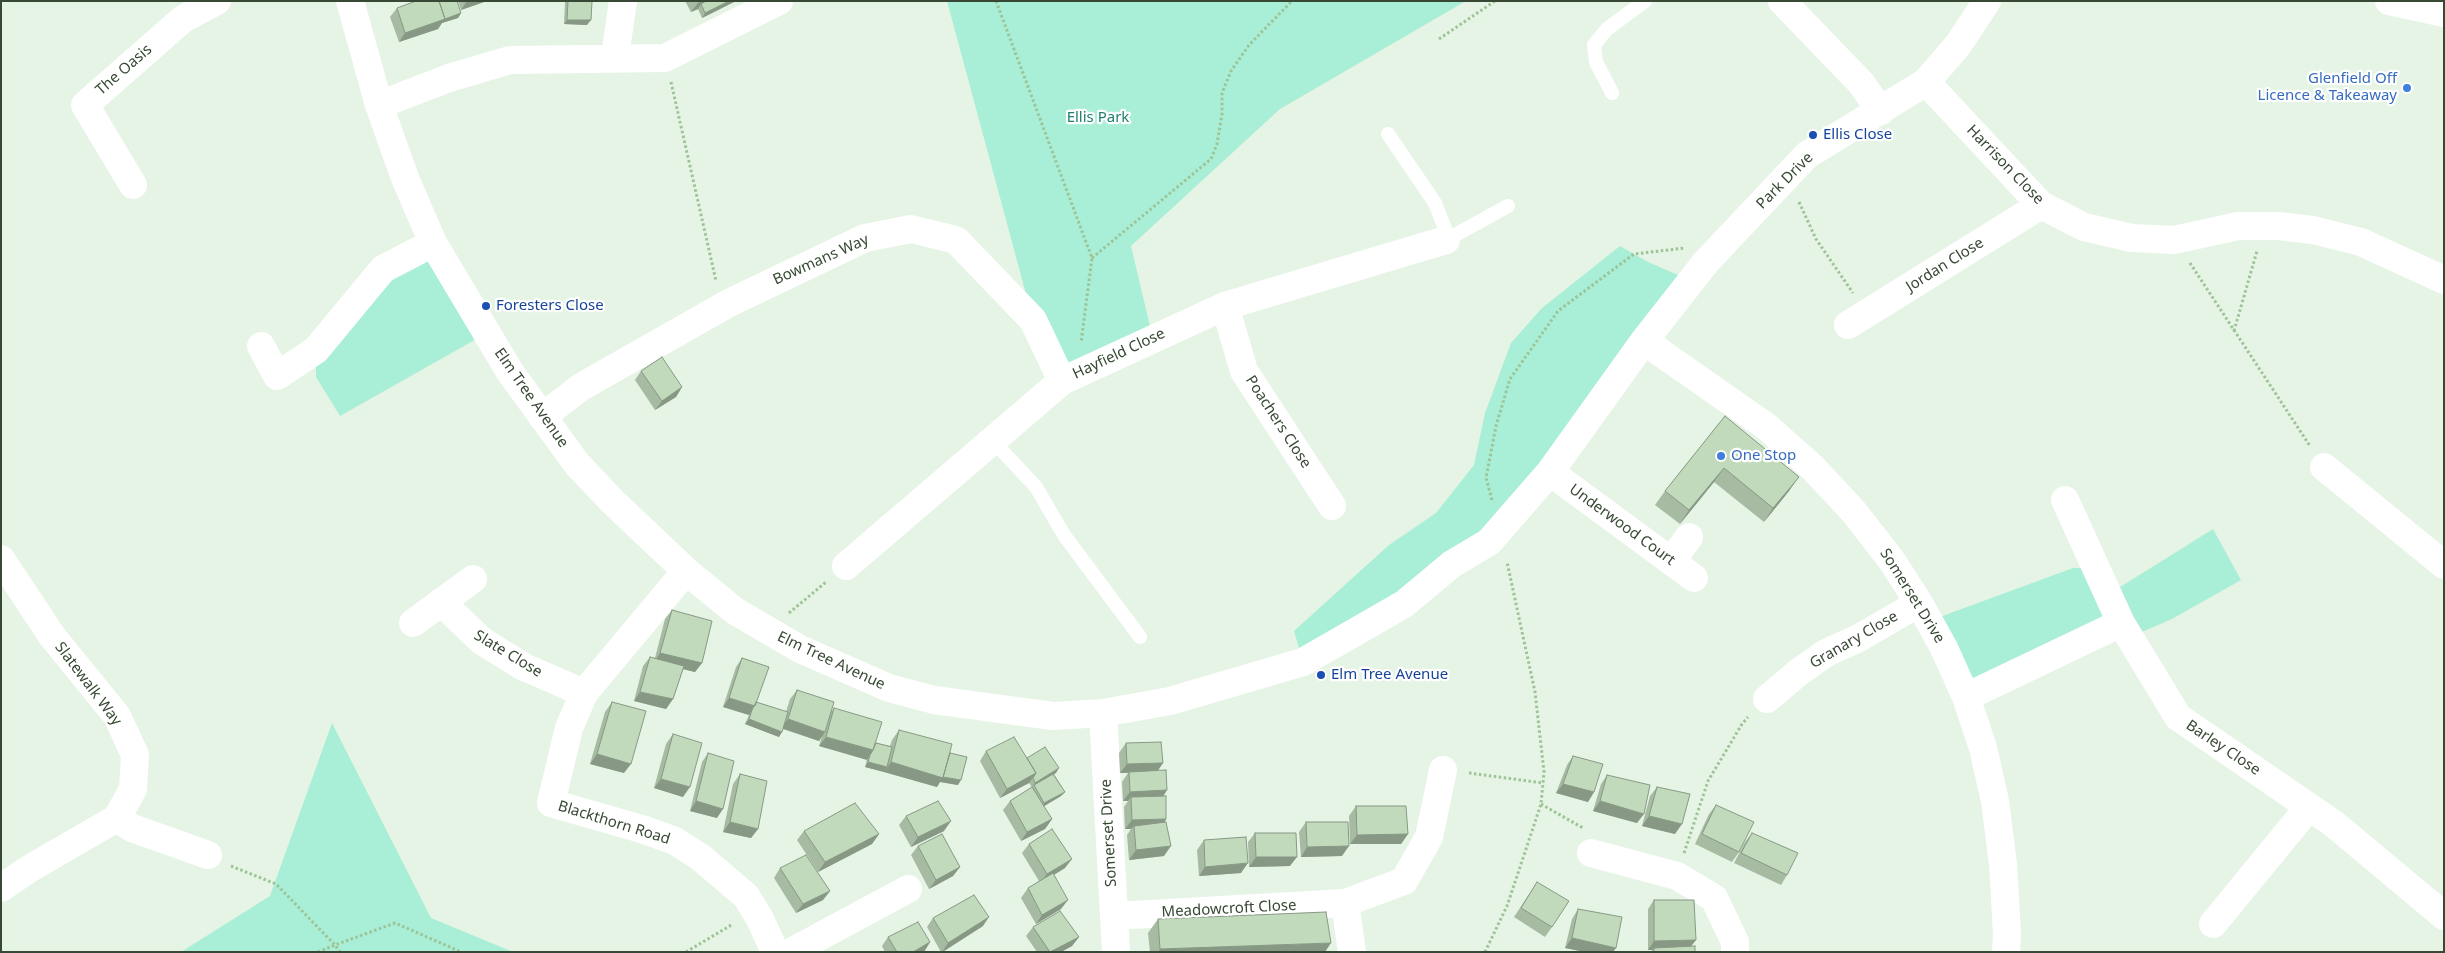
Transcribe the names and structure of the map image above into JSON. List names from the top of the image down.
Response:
{
  "streets": {
    "street": [
      "The Oasis",
      "Harrison Close",
      "Park Drive",
      "Bowmans Way",
      "Jordan Close",
      "Hayfield Close",
      "Elm Tree Avenue",
      "Poachers Close",
      "Underwood Court",
      "Somerset Drive",
      "Granary Close",
      "Slate Close",
      "Slatewalk Way",
      "Barley Close",
      "Blackthorn Road",
      "Meadowcroft Close"
    ]
  },
  "crossings": [
    ["Harrison Close", "Park Drive"],
    ["Harrison Close", "Jordan Close"],
    ["Park Drive", "Elm Tree Avenue"],
    ["Park Drive", "Somerset Drive"],
    ["Bowmans Way", "Hayfield Close"],
    ["Bowmans Way", "Elm Tree Avenue"],
    ["Hayfield Close", "Poachers Close"],
    ["Elm Tree Avenue", "Underwood Court"],
    ["Elm Tree Avenue", "Somerset Drive"],
    ["Elm Tree Avenue", "Blackthorn Road"],
    ["Somerset Drive", "Granary Close"],
    ["Somerset Drive", "Meadowcroft Close"],
    ["Slate Close", "Blackthorn Road"]
  ],
  "parks": ["Ellis Park"],
  "places": [
    "Glenfield Off Licence & Takeaway",
    "Ellis Close",
    "Foresters Close",
    "One Stop",
    "Elm Tree Avenue"
  ]
}
